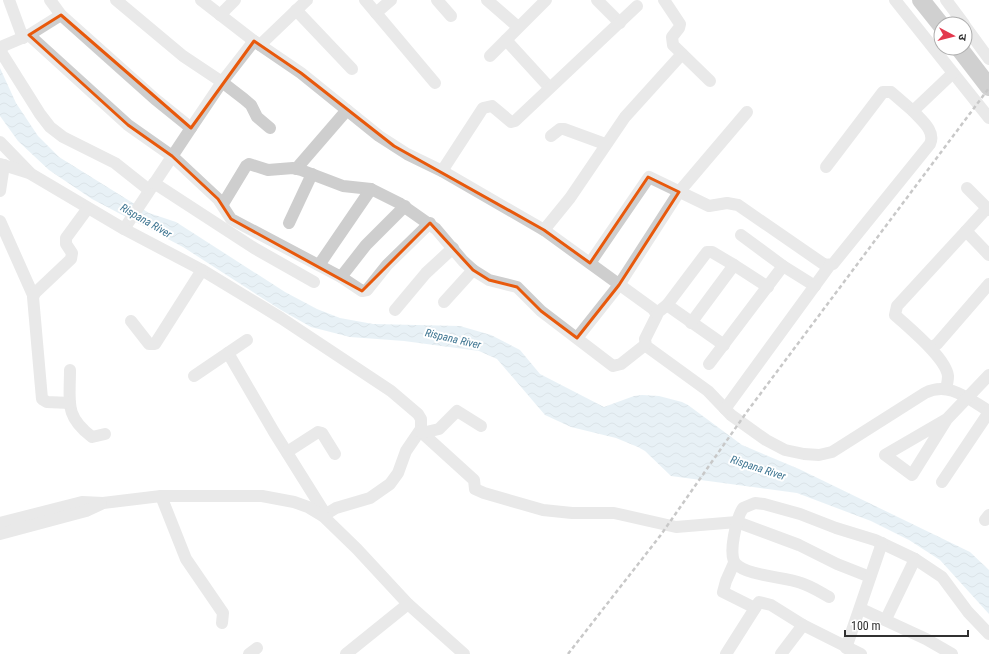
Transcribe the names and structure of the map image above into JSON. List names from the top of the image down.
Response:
{
  "water": ["Rispana River"],
  "scale_bar": "100 m",
  "north": "right"
}
